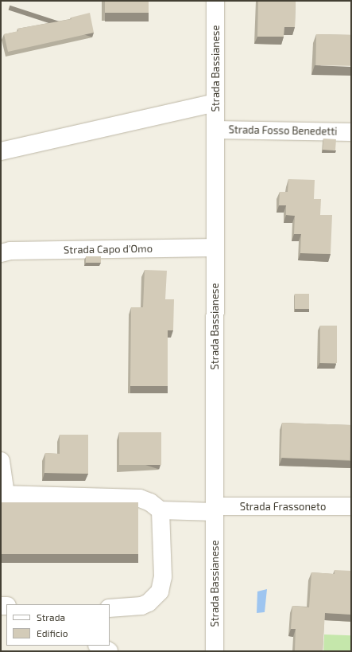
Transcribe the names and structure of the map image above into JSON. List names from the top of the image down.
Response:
{
  "streets": {
    "street": [
      "Strada Bassianese",
      "Strada Fosso Benedetti",
      "Strada Capo d'Omo",
      "Strada Frassoneto"
    ]
  },
  "crossings": [
    ["Strada Bassianese", "Strada Fosso Benedetti"],
    ["Strada Bassianese", "Strada Capo d'Omo"],
    ["Strada Bassianese", "Strada Frassoneto"]
  ],
  "legend": ["Strada", "Edificio"]
}
